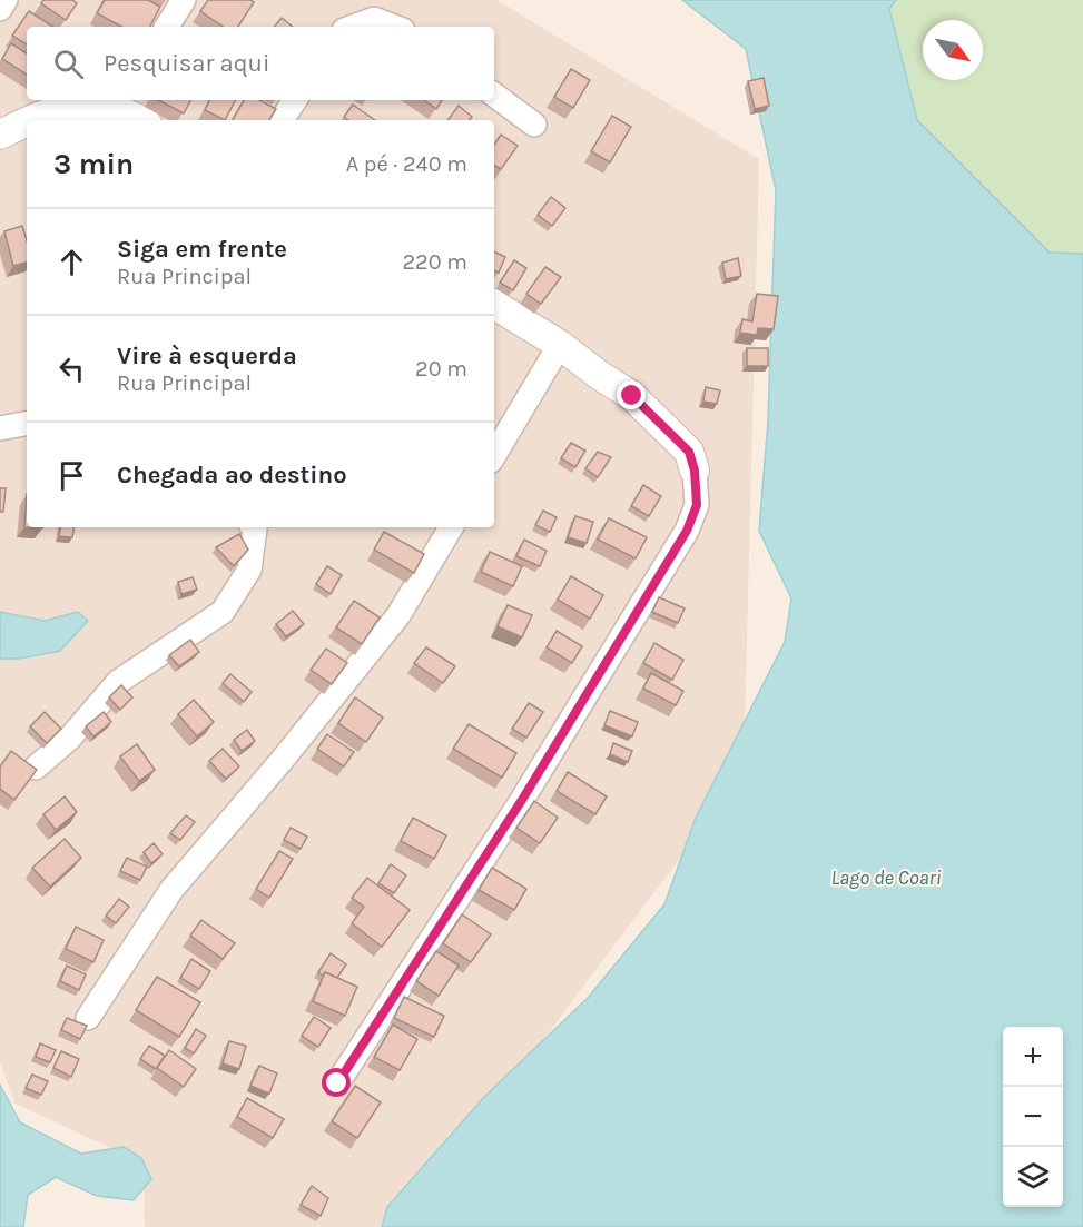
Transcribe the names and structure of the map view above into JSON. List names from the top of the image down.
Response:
{
  "water": ["Lago de Coari"],
  "north": "bottom right",
  "page": {
    "search": "Pesquisar aqui",
    "heading": ["3 min", "A pé · 240 m"],
    "list": [
      ["Siga em frente", "Rua Principal", "220 m"],
      ["Vire à esquerda", "Rua Principal", "20 m"],
      "Chegada ao destino"
    ],
    "map_buttons": ["+", "−"]
  }
}
